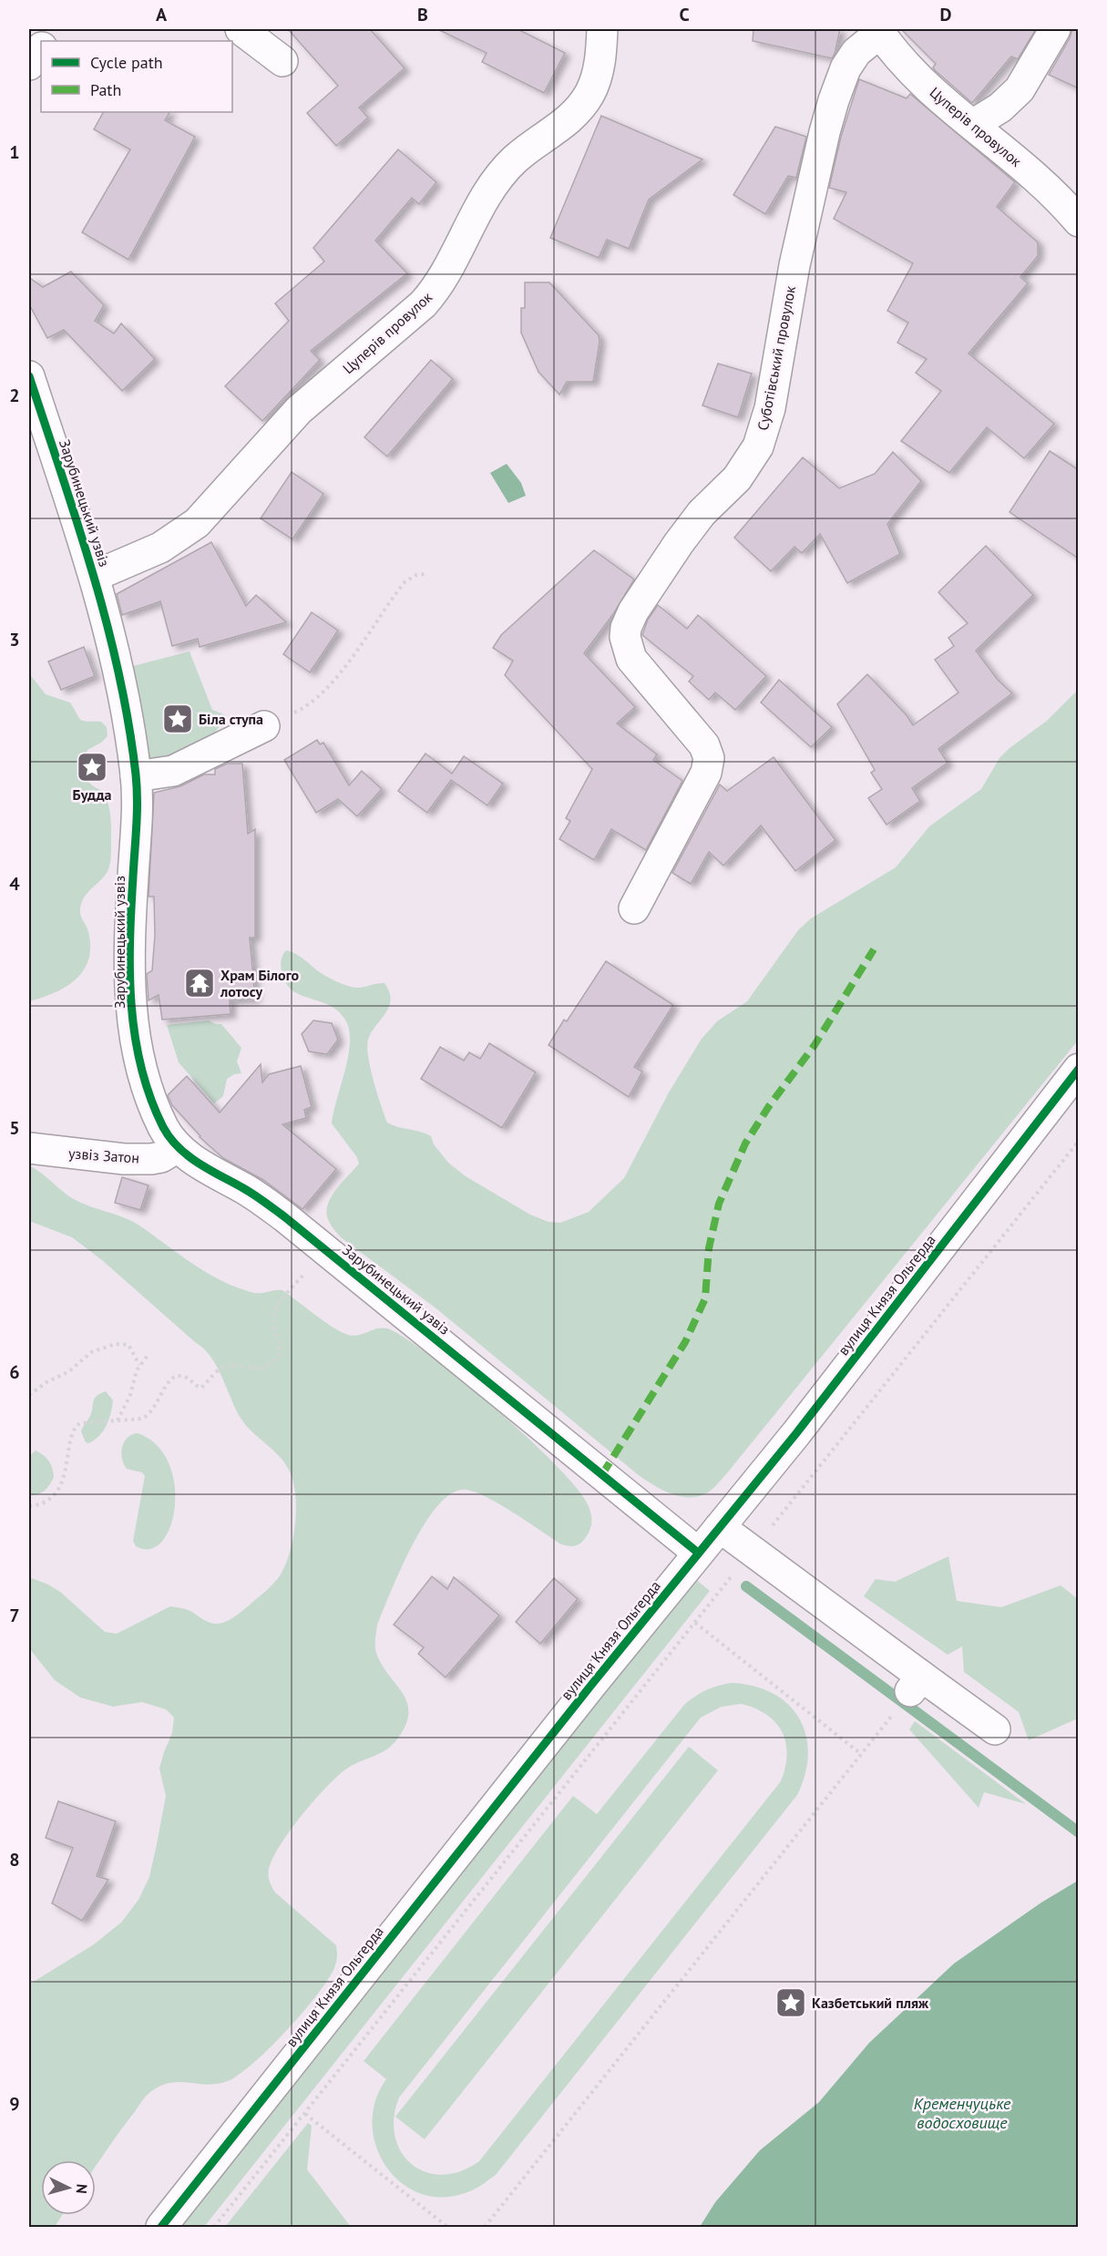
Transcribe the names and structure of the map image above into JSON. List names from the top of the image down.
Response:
{
  "streets": {
    "street": [
      "Цуперів провулок",
      "Суботівський провулок",
      "Зарубинецький узвіз",
      "узвіз Затон",
      "вулиця Князя Ольгерда"
    ]
  },
  "crossings": [
    ["Цуперів провулок", "Суботівський провулок"],
    ["Цуперів провулок", "Зарубинецький узвіз"],
    ["Зарубинецький узвіз", "узвіз Затон"],
    ["Зарубинецький узвіз", "вулиця Князя Ольгерда"]
  ],
  "water": ["Кременчуцьке водосховище"],
  "places": {
    "place": ["Біла ступа", "Будда", "Казбетський пляж"],
    "temple": ["Храм Білого лотосу"]
  },
  "legend": ["Cycle path", "Path"],
  "north": "right",
  "grid": {
    "columns": [
      "A",
      "B",
      "C",
      "D"
    ],
    "rows": [
      "1",
      "2",
      "3",
      "4",
      "5",
      "6",
      "7",
      "8",
      "9"
    ]
  }
}
